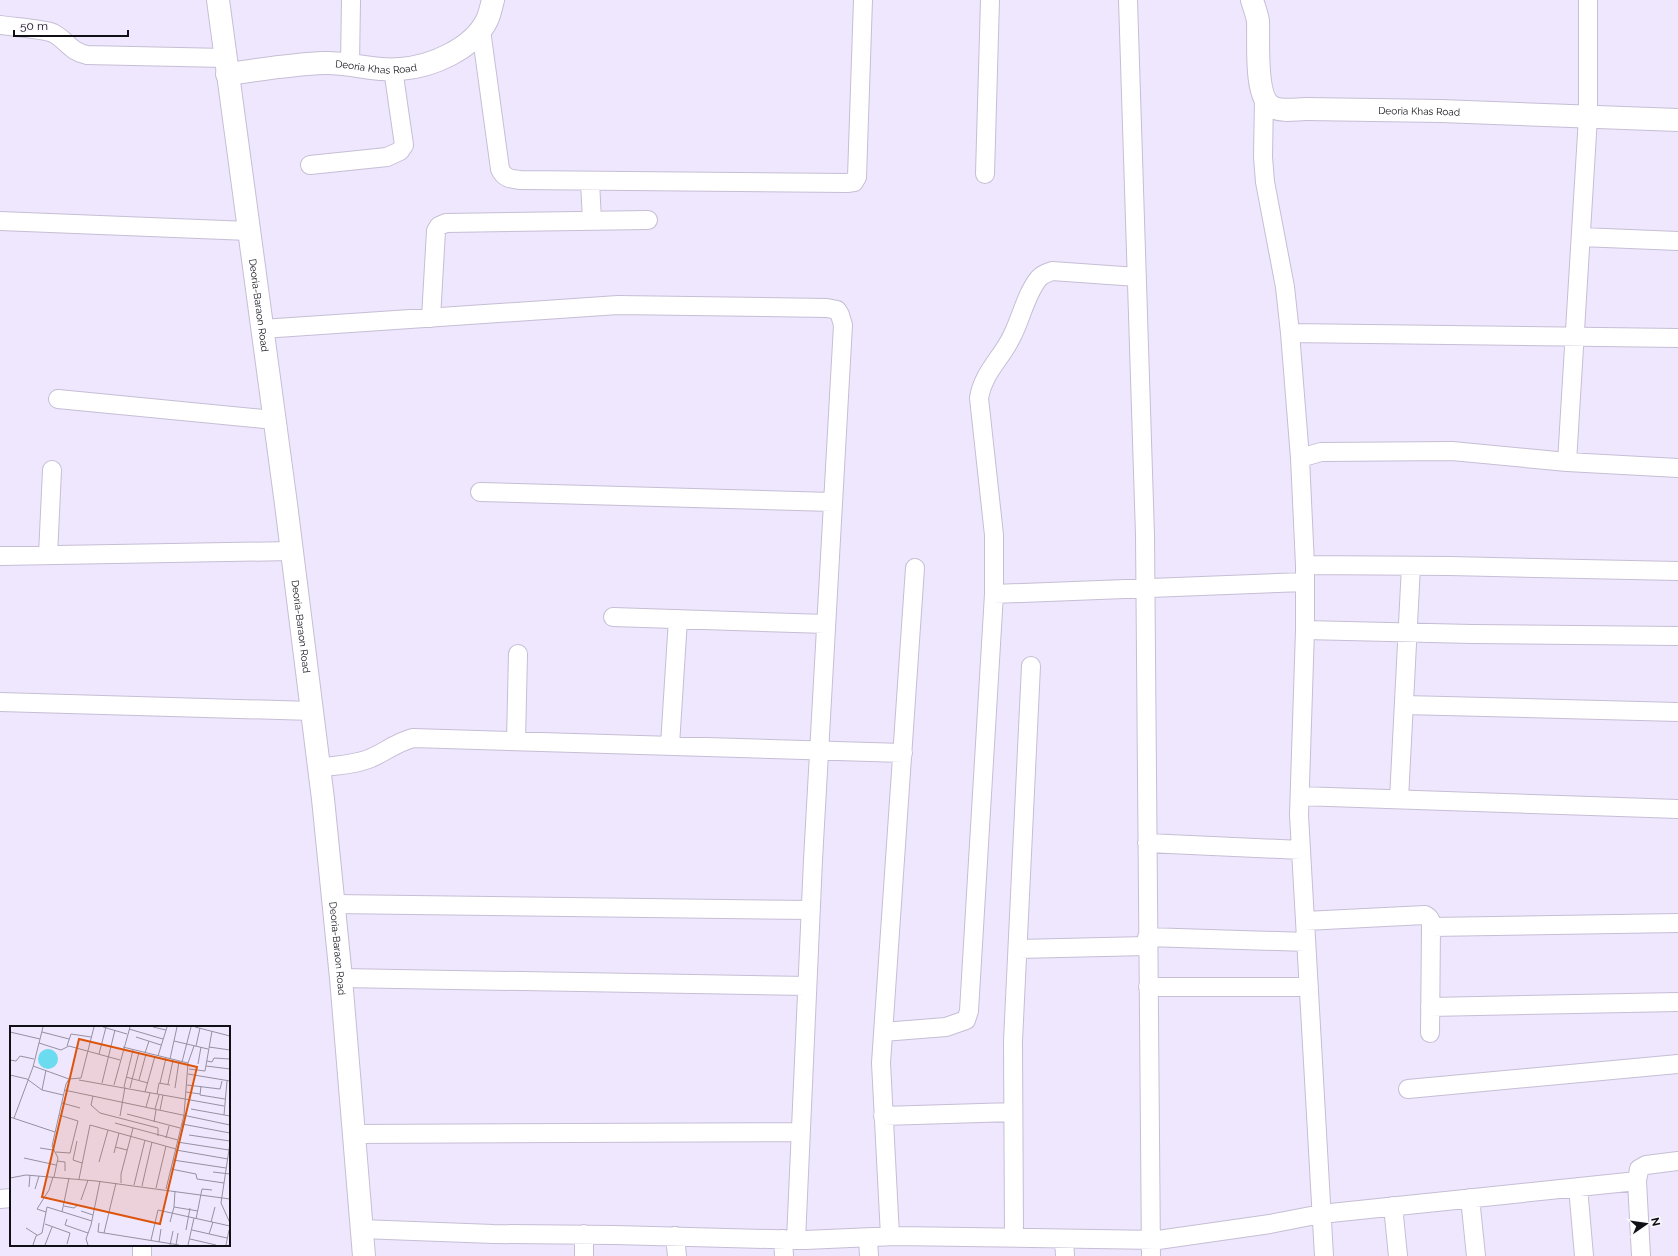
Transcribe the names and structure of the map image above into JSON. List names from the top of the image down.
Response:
{
  "streets": {
    "street": ["Deoria Khas Road", "Deoria-Baraon Road"]
  },
  "crossings": [
    ["Deoria Khas Road", "Deoria-Baraon Road"]
  ],
  "scale_bar": "50 m",
  "north": "right"
}
